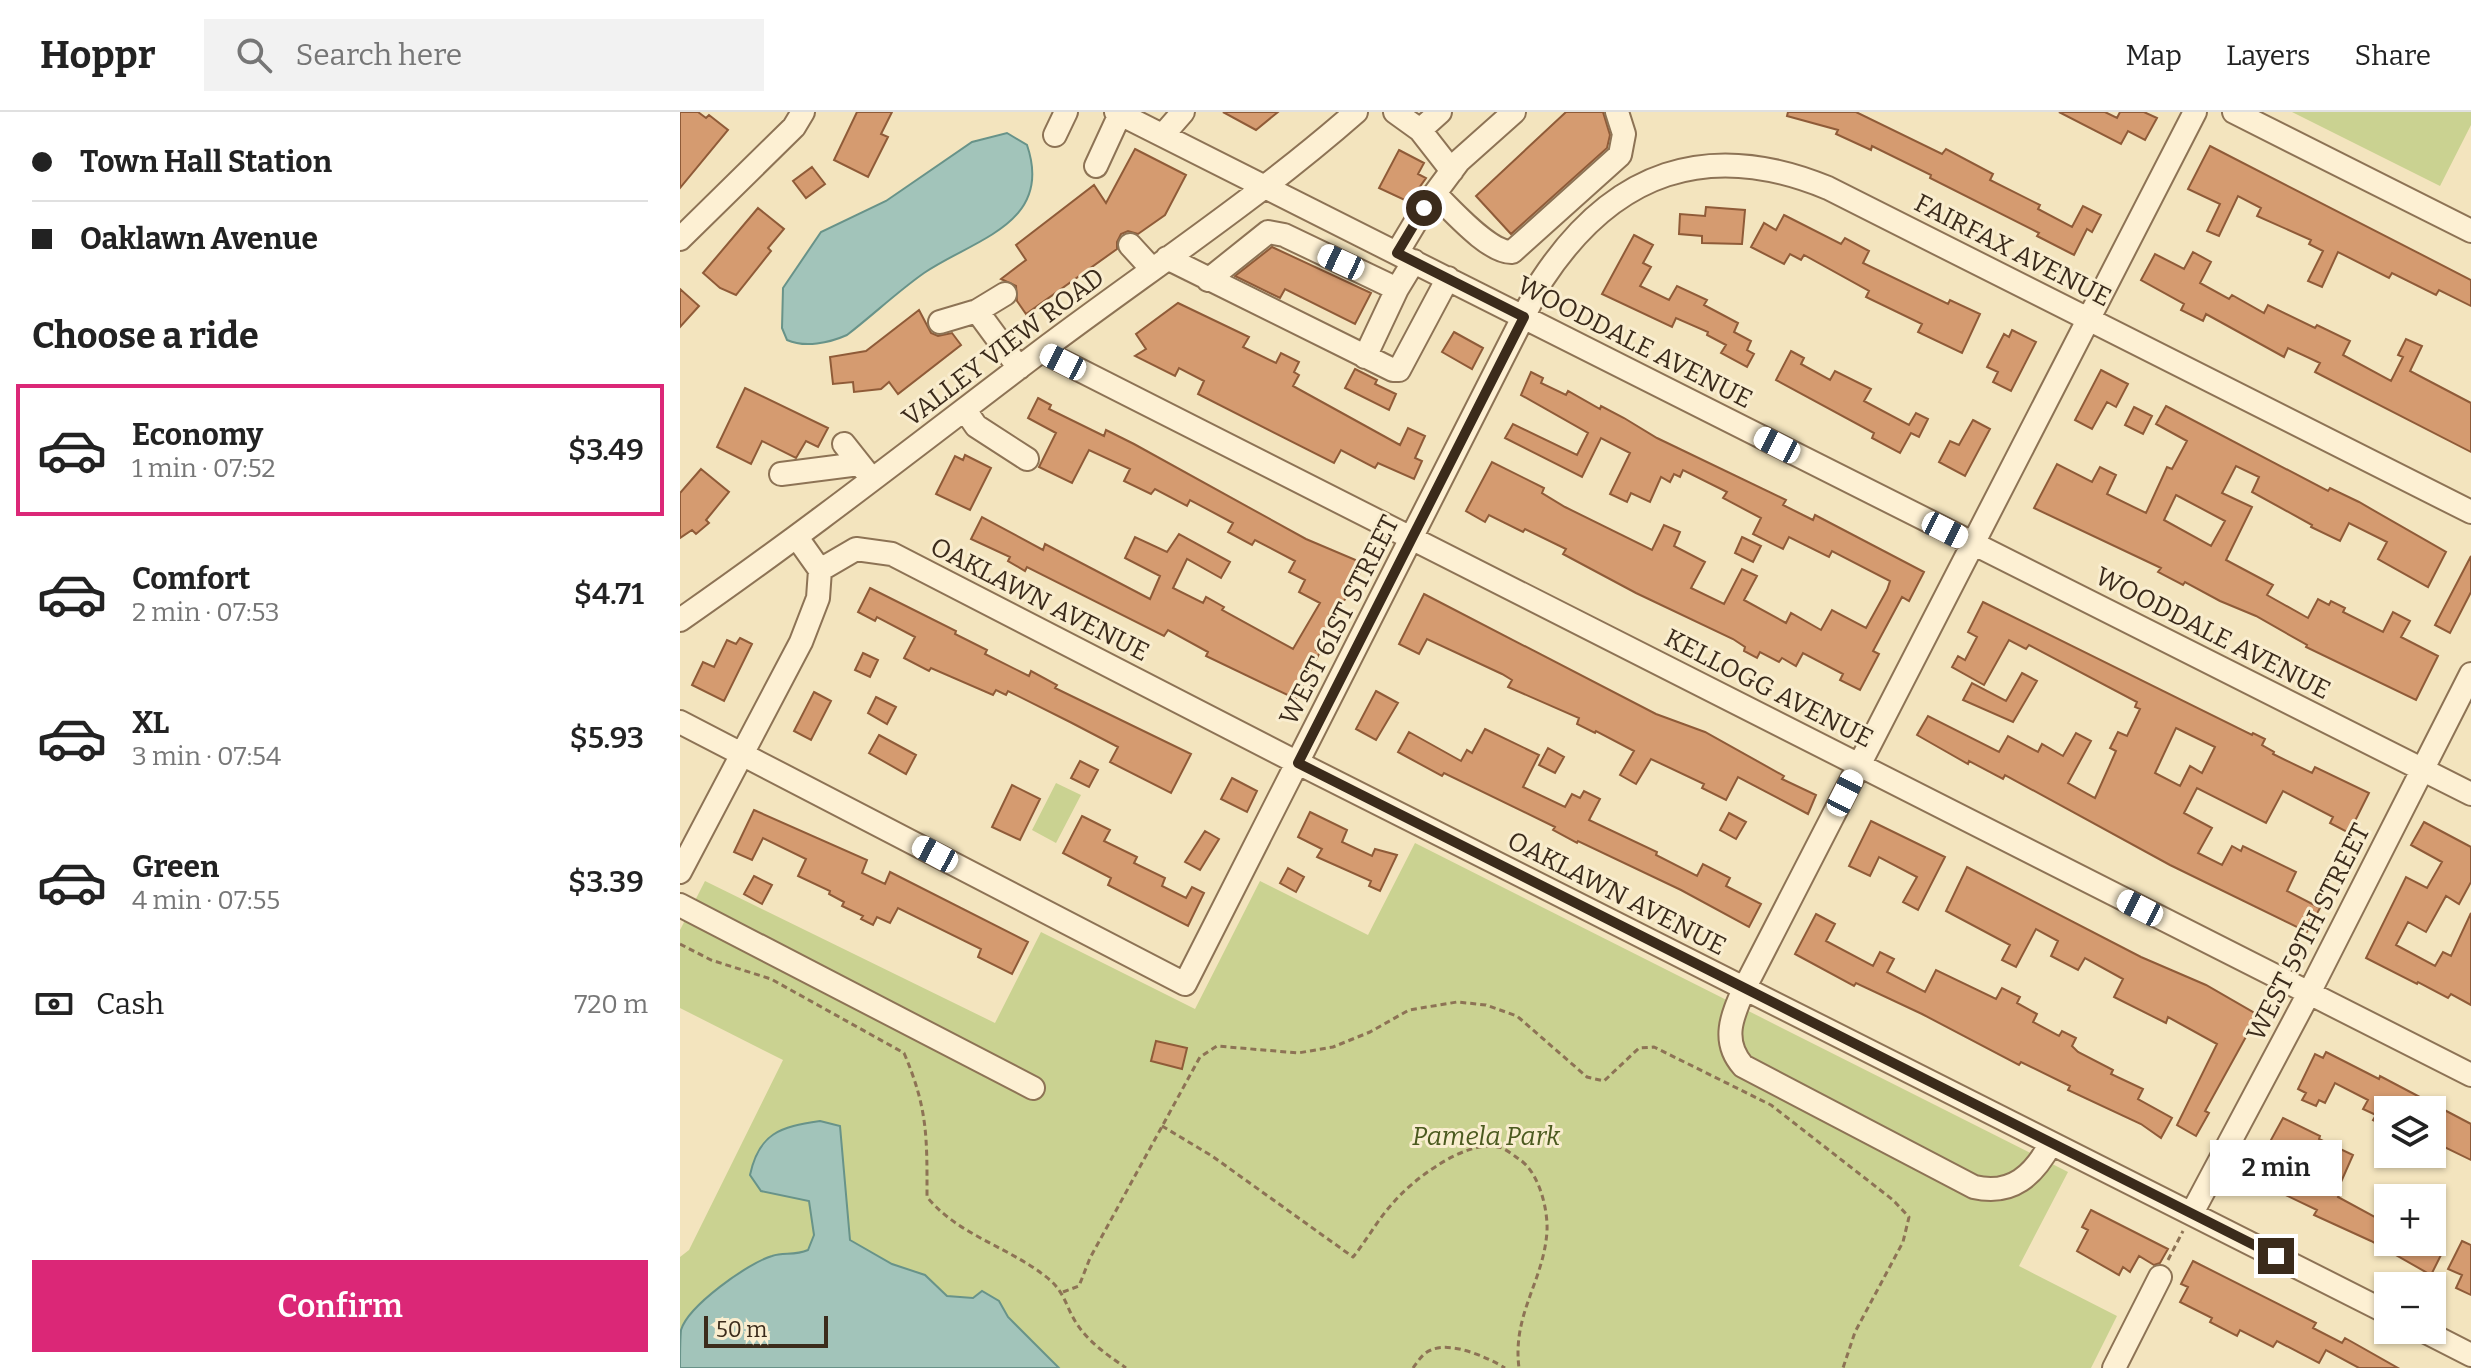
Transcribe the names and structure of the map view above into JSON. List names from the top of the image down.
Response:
{
  "streets": {
    "street": [
      "FAIRFAX AVENUE",
      "WOODDALE AVENUE",
      "VALLEY VIEW ROAD",
      "OAKLAWN AVENUE",
      "WEST 61ST STREET",
      "KELLOGG AVENUE",
      "WEST 59TH STREET"
    ]
  },
  "crossings": [
    ["FAIRFAX AVENUE", "WEST 61ST STREET"],
    ["WOODDALE AVENUE", "VALLEY VIEW ROAD"],
    ["WOODDALE AVENUE", "WEST 61ST STREET"],
    ["WOODDALE AVENUE", "WEST 59TH STREET"],
    ["VALLEY VIEW ROAD", "KELLOGG AVENUE"],
    ["OAKLAWN AVENUE", "WEST 61ST STREET"],
    ["OAKLAWN AVENUE", "WEST 59TH STREET"],
    ["WEST 61ST STREET", "KELLOGG AVENUE"],
    ["KELLOGG AVENUE", "WEST 59TH STREET"]
  ],
  "parks": ["Pamela Park"],
  "scale_bar": "50 m",
  "page": {
    "header": "Hoppr",
    "search": "Search here",
    "nav": ["Map", "Layers", "Share"],
    "banner": ["Town Hall Station", "Oaklawn Avenue"],
    "heading": "Choose a ride",
    "list": [
      {
        "name": "Economy",
        "note": "1 min · 07:52",
        "value": "$3.49"
      },
      {
        "name": "Comfort",
        "note": "2 min · 07:53",
        "value": "$4.71"
      },
      {
        "name": "XL",
        "note": "3 min · 07:54",
        "value": "$5.93"
      },
      {
        "name": "Green",
        "note": "4 min · 07:55",
        "value": "$3.39"
      }
    ],
    "pay": ["Cash", "720 m"],
    "map_buttons": ["+", "−"],
    "bubble": "2 min",
    "buttons": "Confirm",
    "scale": "50 m"
  }
}
